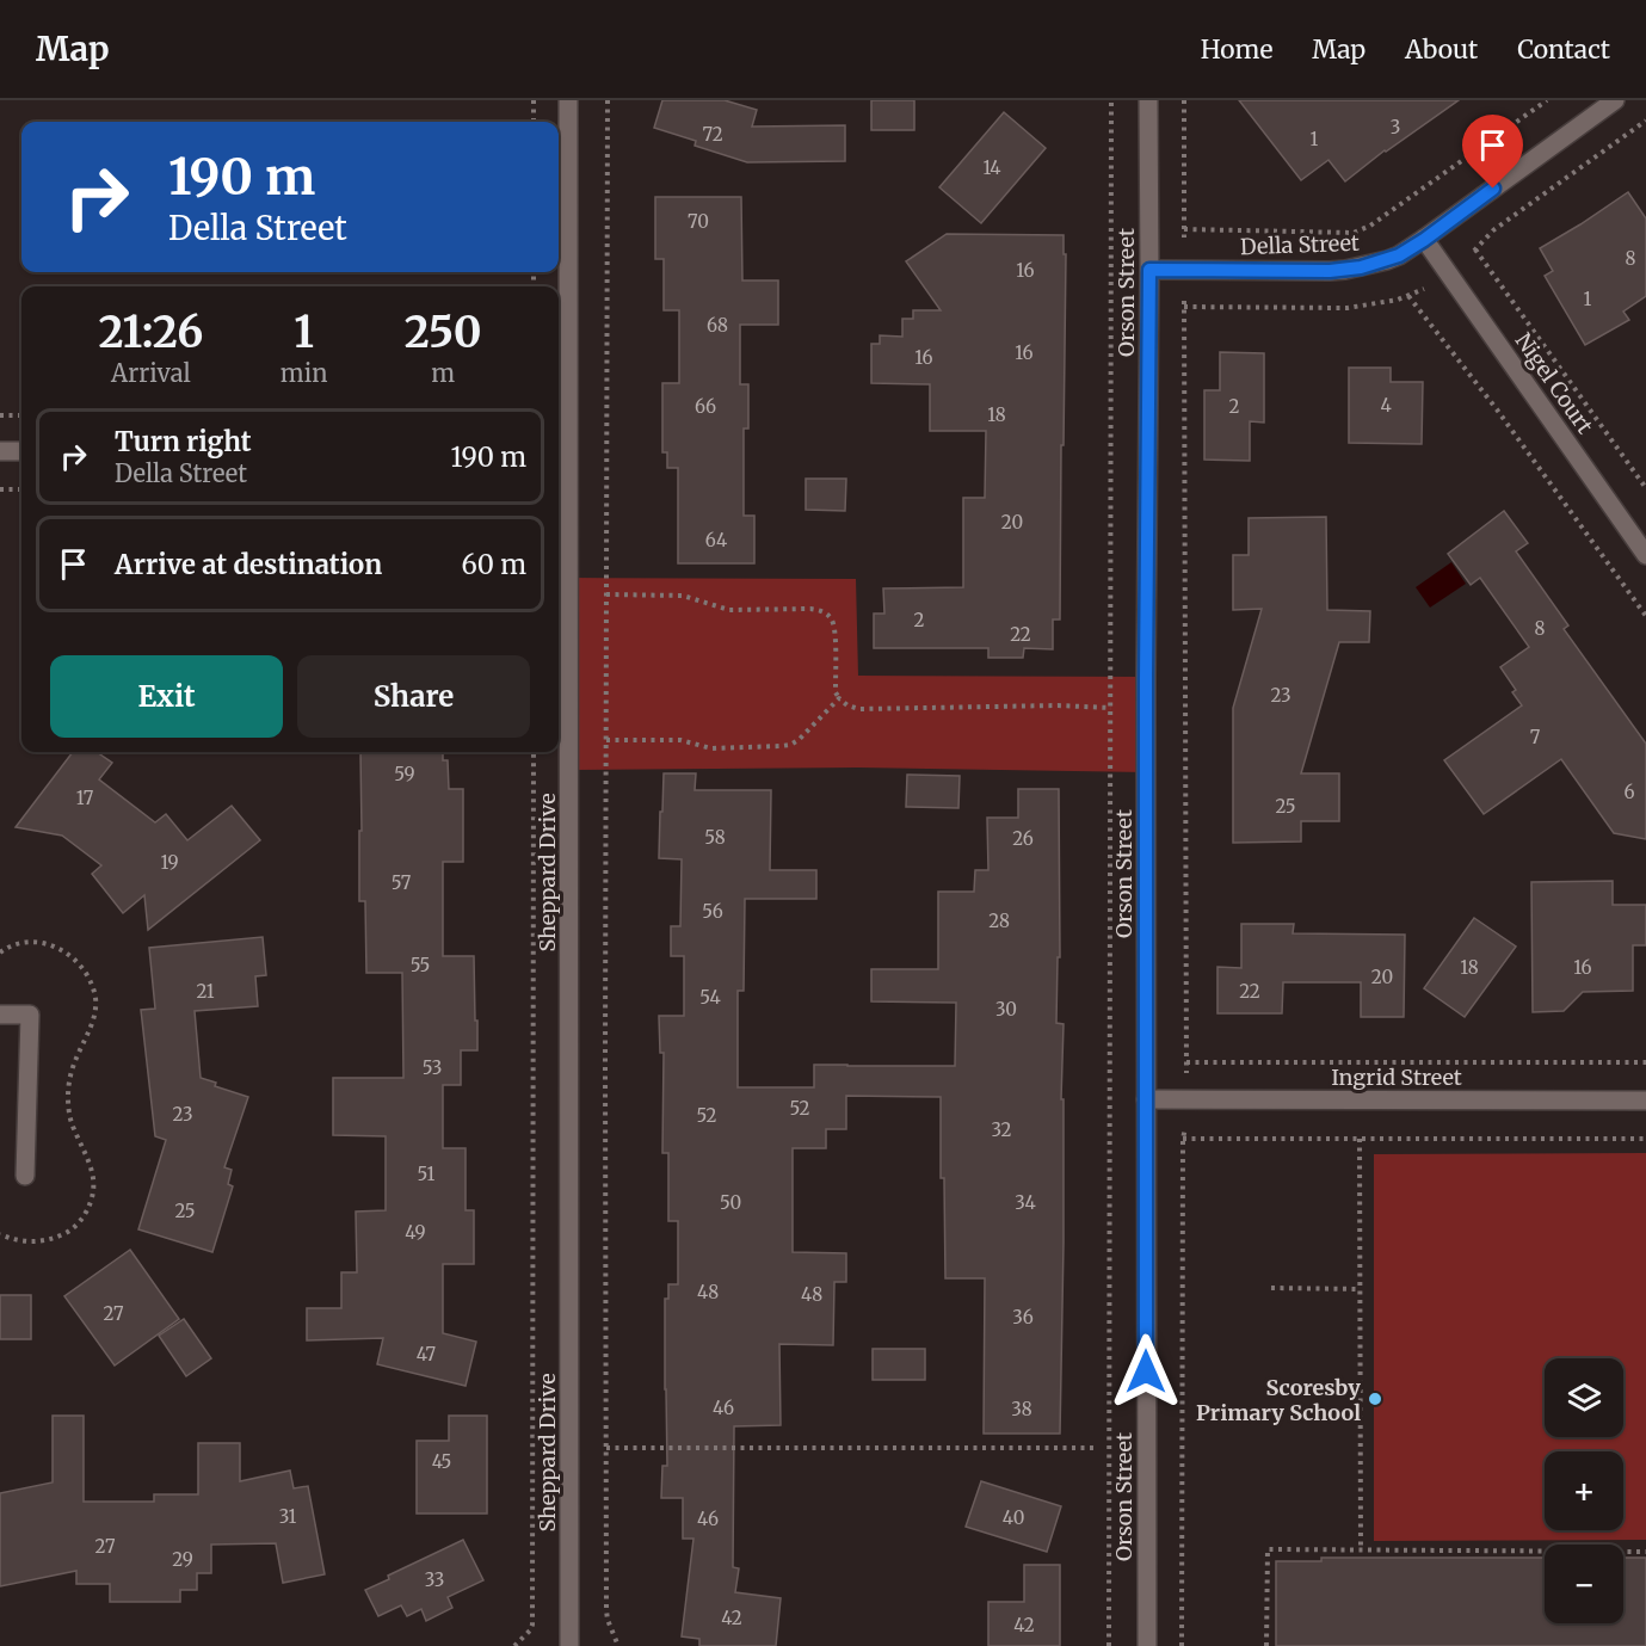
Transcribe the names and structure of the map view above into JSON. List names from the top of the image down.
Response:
{
  "streets": {
    "street": [
      "Della Street",
      "Orson Street",
      "Nigel Court",
      "Sheppard Drive",
      "Ingrid Street"
    ]
  },
  "crossings": [
    ["Della Street", "Orson Street"],
    ["Della Street", "Nigel Court"],
    ["Orson Street", "Ingrid Street"]
  ],
  "places": ["Scoresby Primary School"],
  "house_numbers": [
    "3",
    "72",
    "1",
    "14",
    "70",
    "8",
    "16",
    "1",
    "68",
    "16",
    "16",
    "4",
    "66",
    "2",
    "18",
    "20",
    "64",
    "2",
    "8",
    "22",
    "23",
    "7",
    "59",
    "6",
    "17",
    "25",
    "58",
    "26",
    "19",
    "57",
    "56",
    "28",
    "55",
    "18",
    "16",
    "20",
    "21",
    "22",
    "54",
    "30",
    "53",
    "52",
    "23",
    "52",
    "32",
    "51",
    "50",
    "34",
    "25",
    "49",
    "48",
    "48",
    "27",
    "36",
    "47",
    "46",
    "38",
    "45",
    "31",
    "40",
    "46",
    "27",
    "29",
    "33",
    "42",
    "42"
  ],
  "page": {
    "header": "Map",
    "nav": [
      "Home",
      "Map",
      "About",
      "Contact"
    ],
    "turn": ["190 m", "Della Street"],
    "eta": [
      "21:26",
      "Arrival",
      "1",
      "min",
      "250",
      "m"
    ],
    "list": [
      {
        "name": "Turn right",
        "note": "Della Street",
        "value": "190 m"
      },
      {
        "name": "Arrive at destination",
        "value": "60 m"
      }
    ],
    "buttons": ["Exit", "Share"],
    "map_buttons": ["+", "−"]
  }
}
